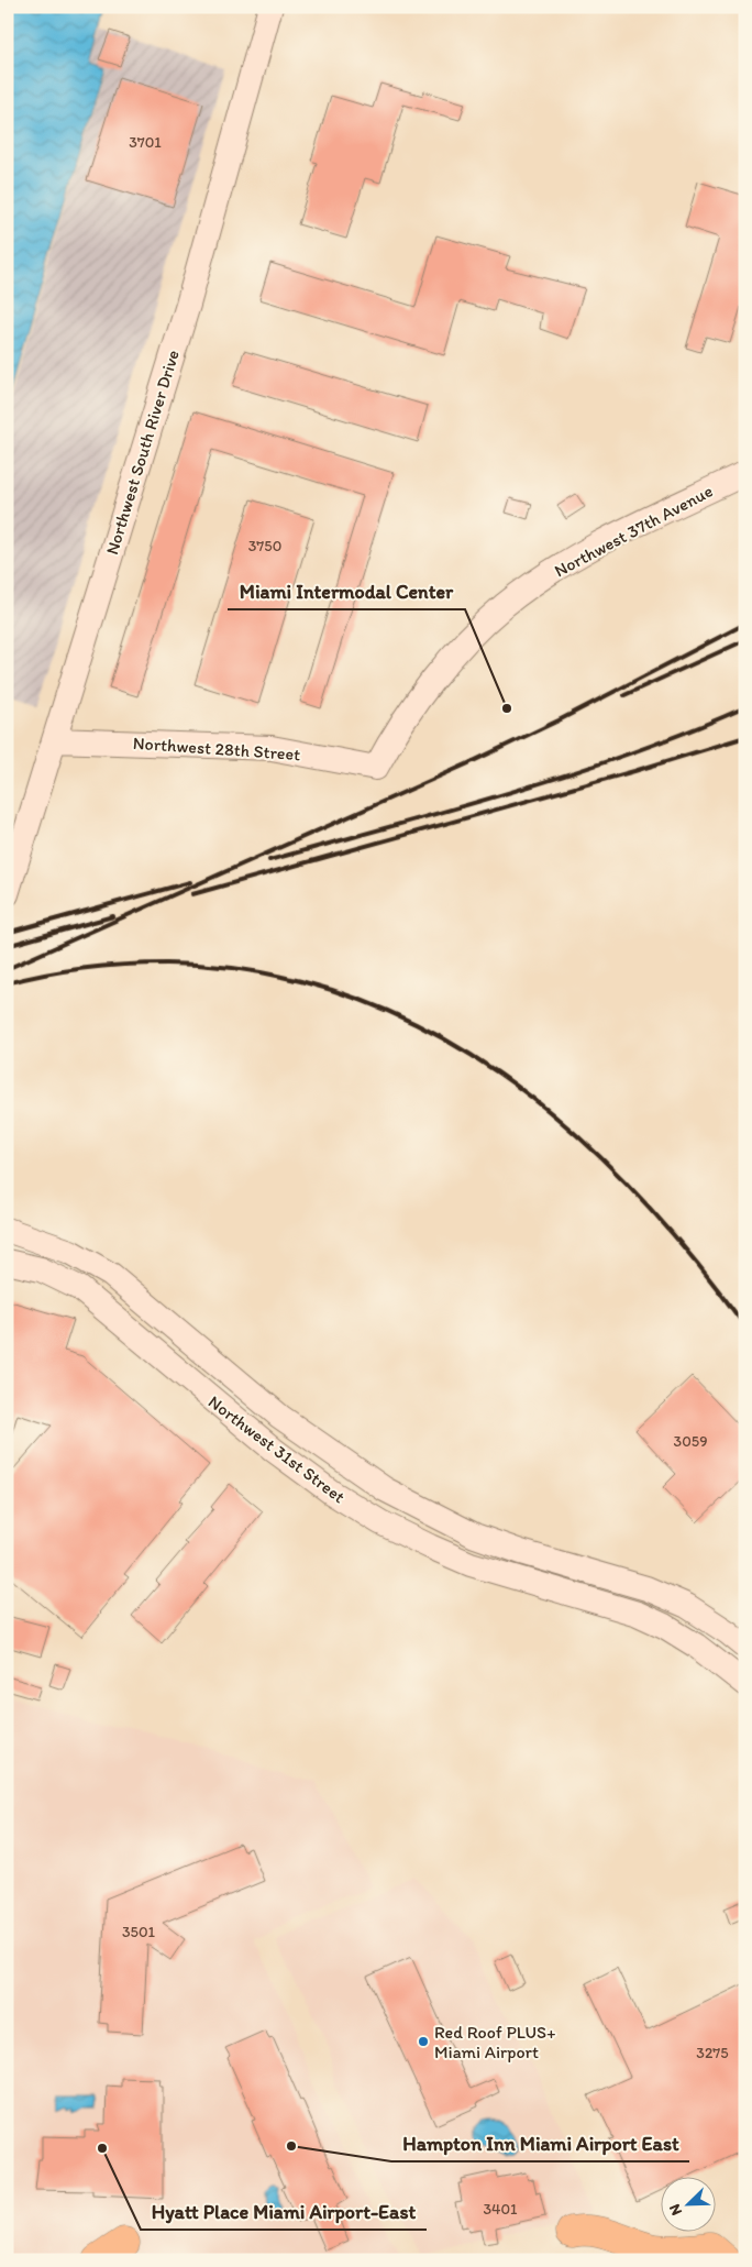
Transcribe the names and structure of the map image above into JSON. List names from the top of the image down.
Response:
{
  "streets": {
    "street": [
      "Northwest South River Drive",
      "Northwest 37th Avenue",
      "Northwest 28th Street",
      "Northwest 31st Street"
    ]
  },
  "crossings": [
    ["Northwest South River Drive", "Northwest 28th Street"],
    ["Northwest 37th Avenue", "Northwest 28th Street"]
  ],
  "places": [
    "Miami Intermodal Center",
    "Red Roof PLUS+ Miami Airport",
    "Hampton Inn Miami Airport East",
    "Hyatt Place Miami Airport-East"
  ],
  "house_numbers": [
    "3701",
    "3750",
    "3059",
    "3501",
    "3275",
    "3401"
  ],
  "north": "bottom left"
}
